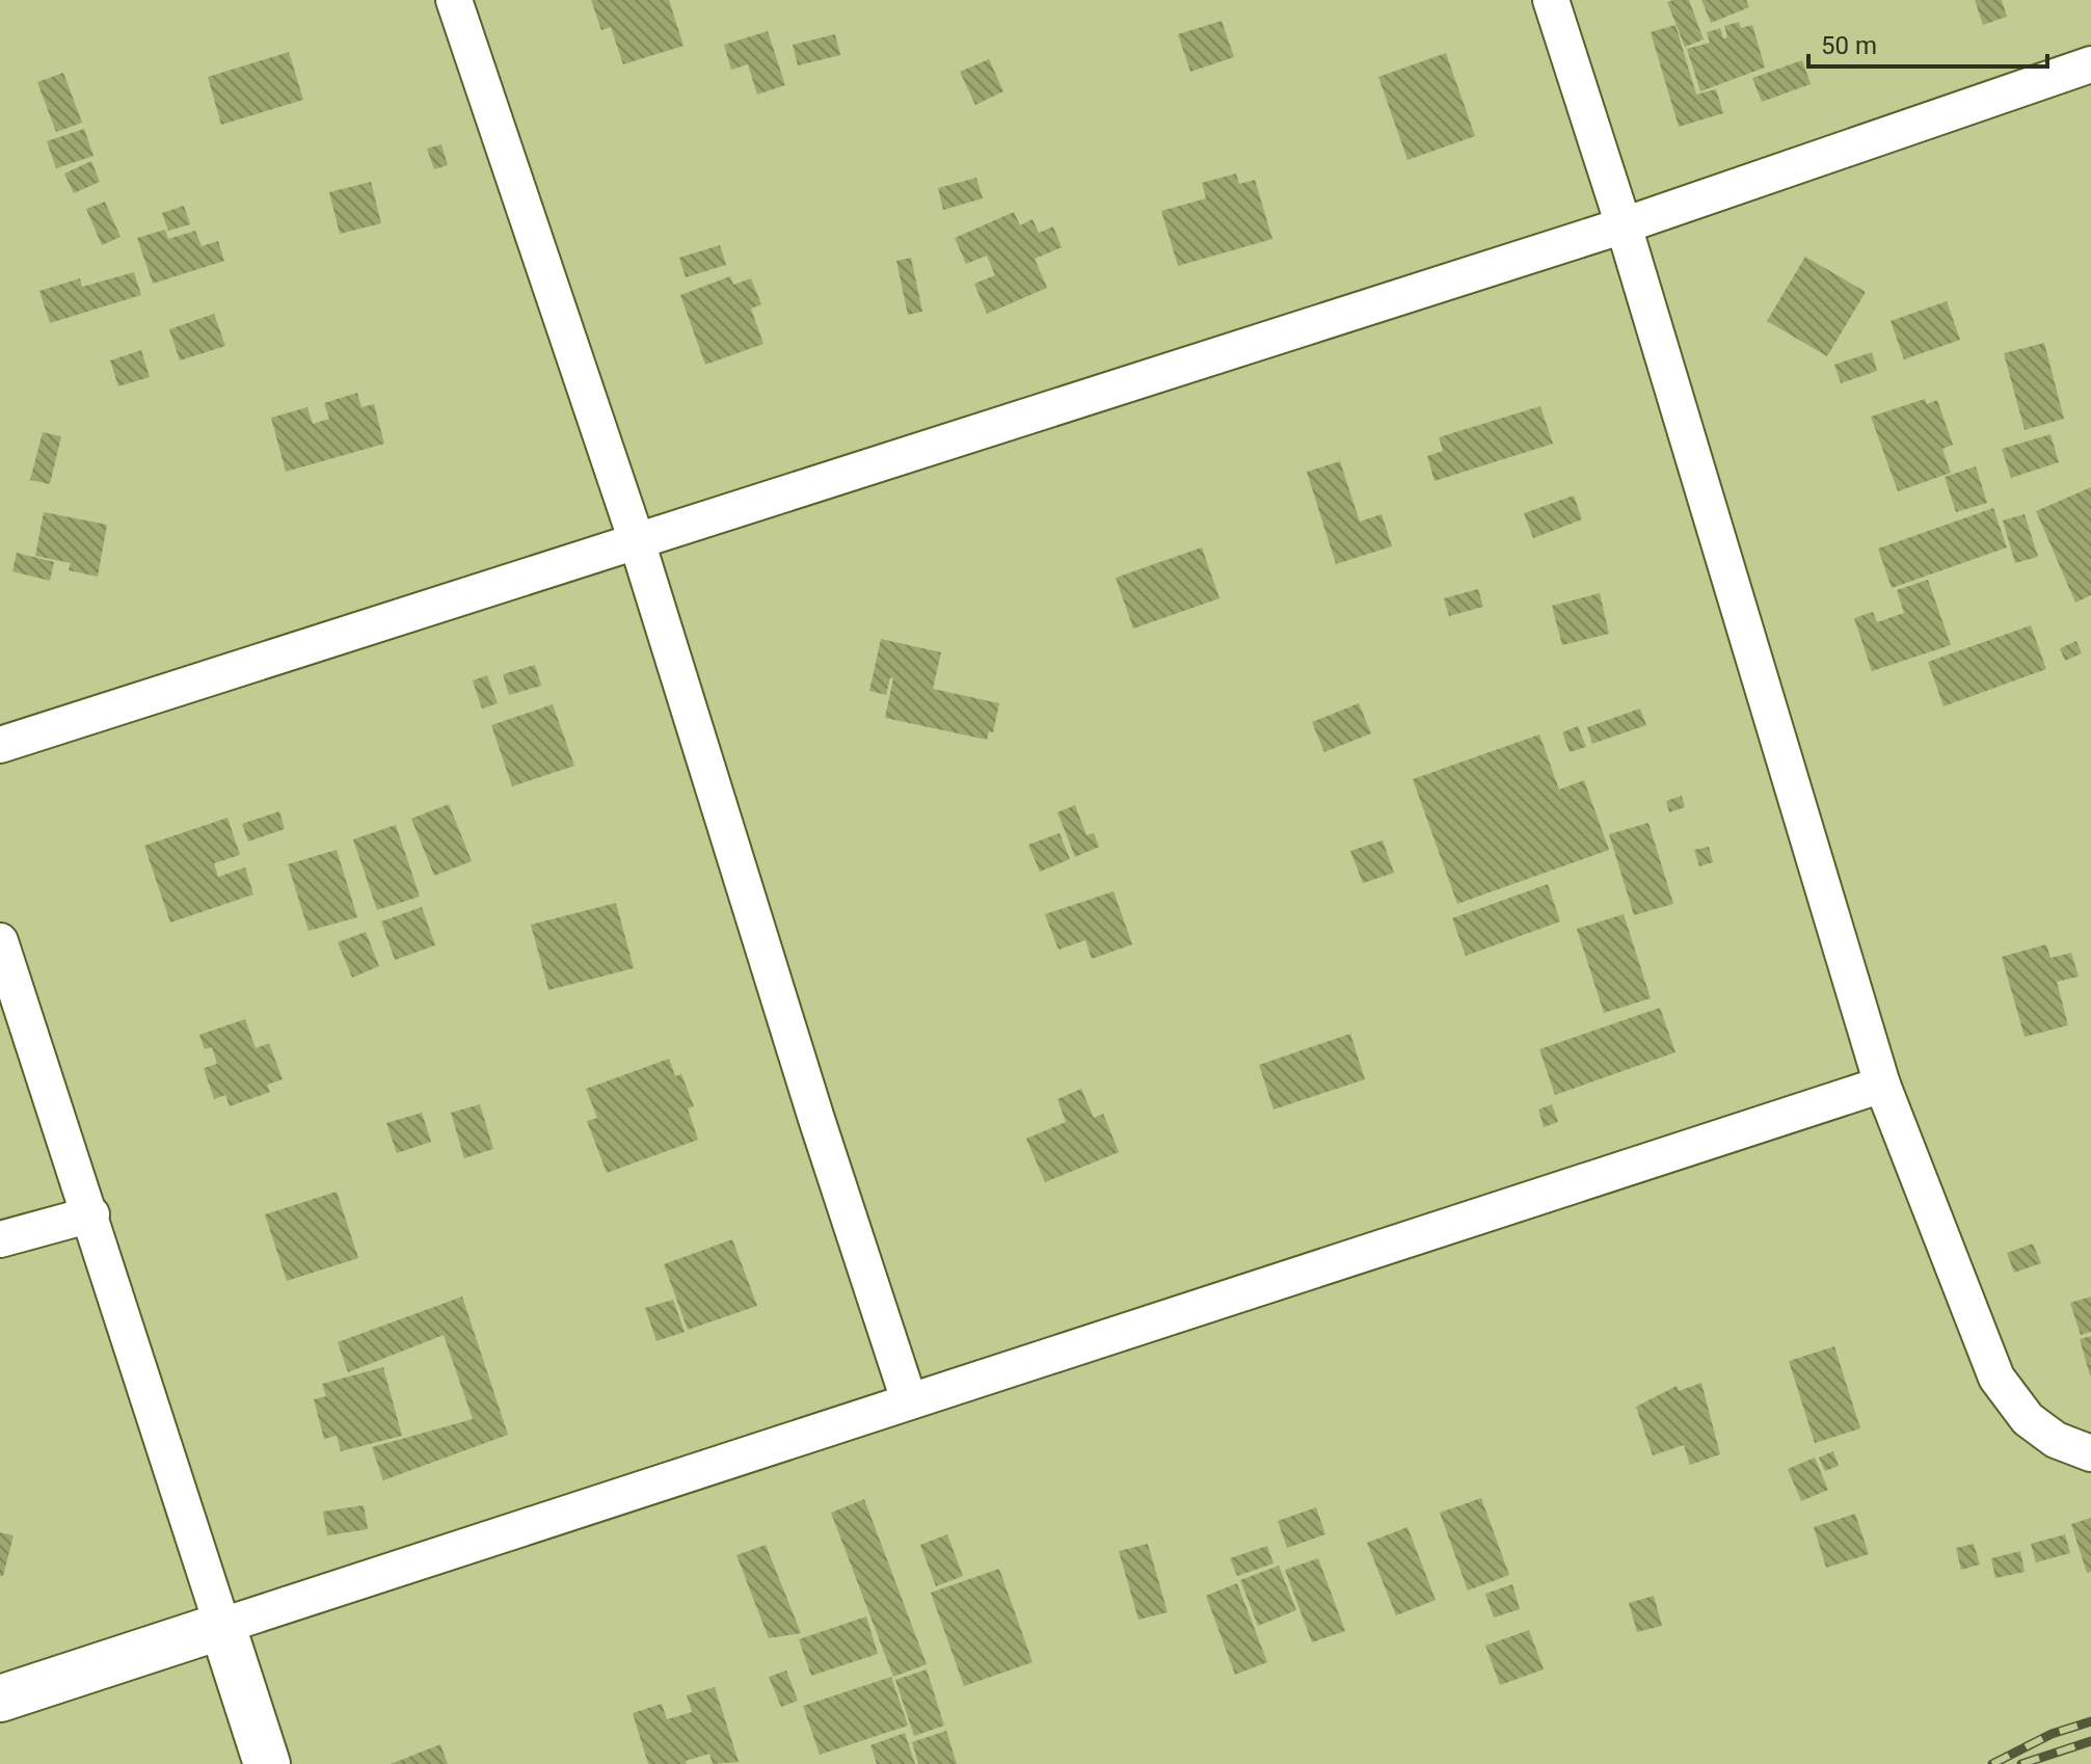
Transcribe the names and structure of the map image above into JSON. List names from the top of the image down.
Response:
{
  "scale_bar": "50 m"
}
